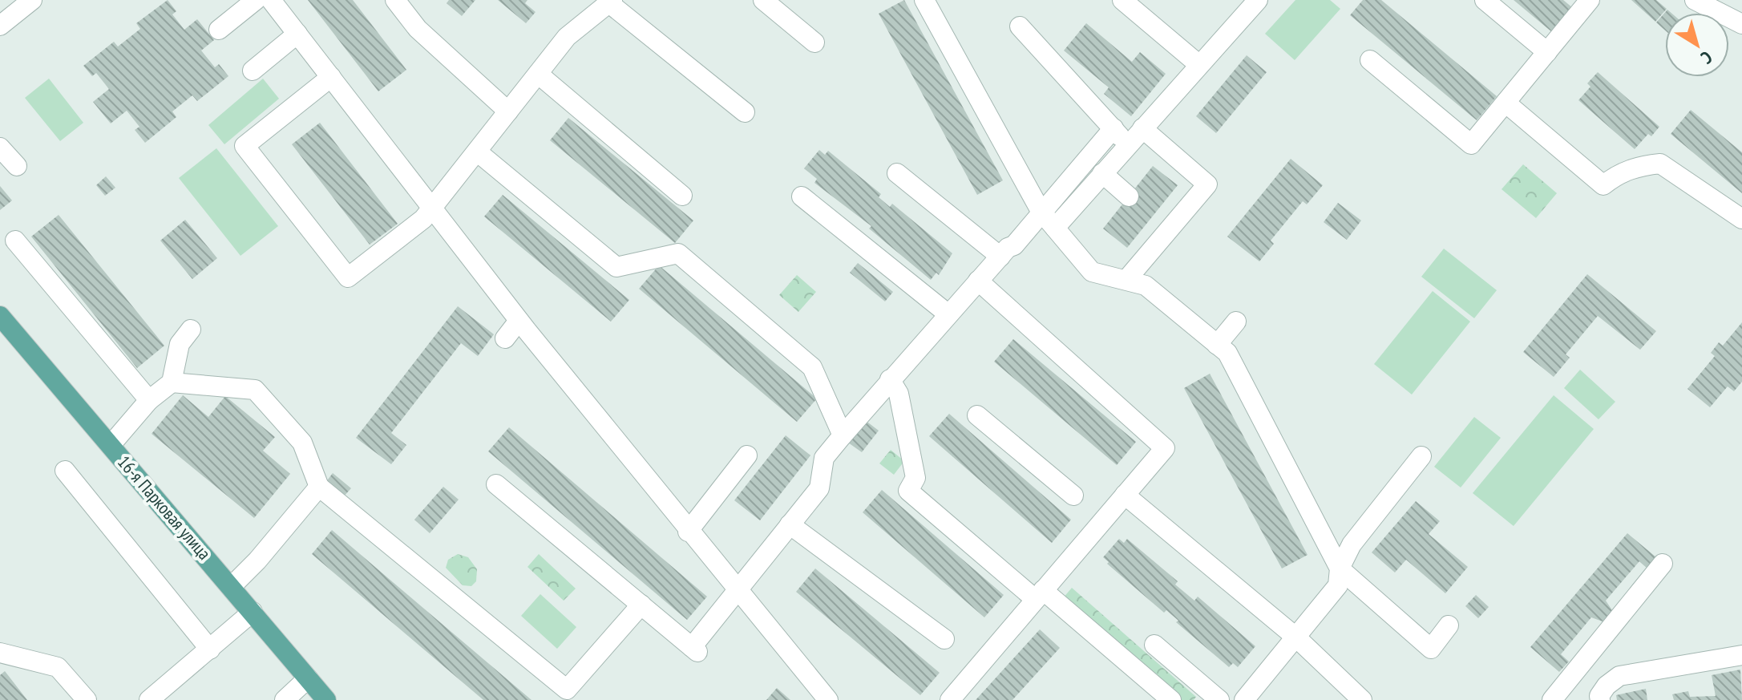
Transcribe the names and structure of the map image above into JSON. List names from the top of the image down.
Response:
{
  "streets": {
    "main road": ["16-я Парковая улица"]
  },
  "north": "bottom right"
}
